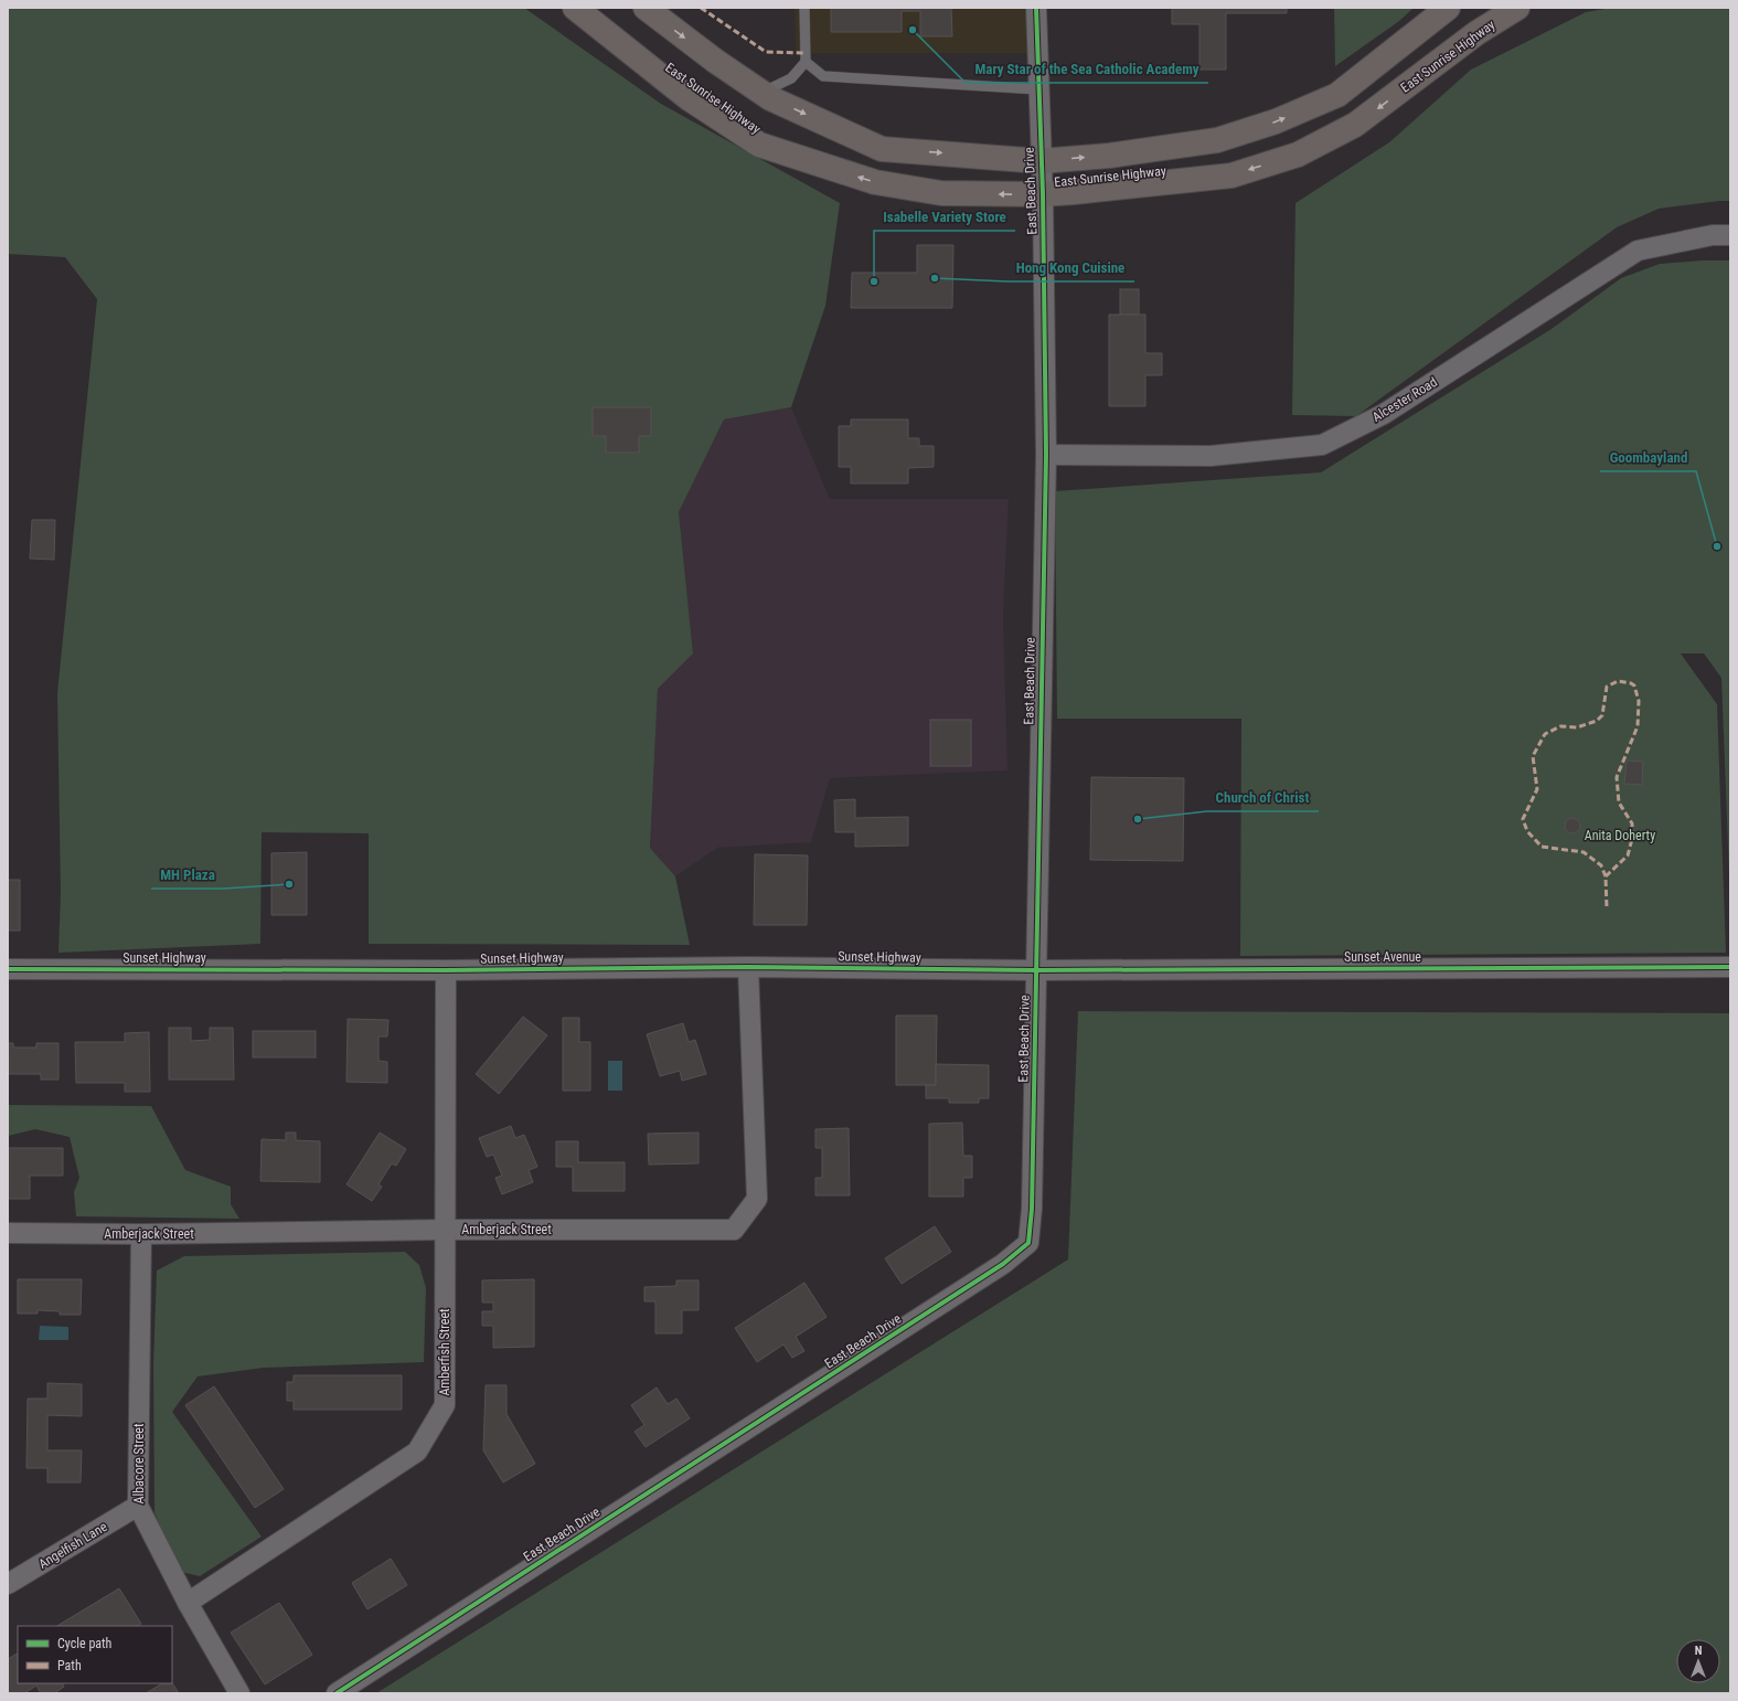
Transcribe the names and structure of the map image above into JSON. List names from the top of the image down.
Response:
{
  "streets": {
    "main road": ["East Sunrise Highway"],
    "street": [
      "East Beach Drive",
      "Alcester Road",
      "Sunset Highway",
      "Sunset Avenue",
      "Amberjack Street",
      "Amberfish Street",
      "Albacore Street",
      "Angelfish Lane"
    ]
  },
  "crossings": [
    ["East Sunrise Highway", "East Beach Drive"],
    ["East Beach Drive", "Alcester Road"],
    ["East Beach Drive", "Sunset Highway"],
    ["East Beach Drive", "Sunset Avenue"],
    ["Sunset Highway", "Sunset Avenue"],
    ["Sunset Highway", "Amberjack Street"],
    ["Sunset Highway", "Amberfish Street"],
    ["Amberjack Street", "Amberfish Street"],
    ["Amberjack Street", "Albacore Street"],
    ["Amberfish Street", "Albacore Street"],
    ["Albacore Street", "Angelfish Lane"]
  ],
  "parks": ["Anita Doherty"],
  "places": [
    "Mary Star of the Sea Catholic Academy",
    "Hong Kong Cuisine",
    "Isabelle Variety Store",
    "Goombayland",
    "Church of Christ",
    "MH Plaza"
  ],
  "legend": ["Cycle path", "Path"],
  "north": "top"
}
